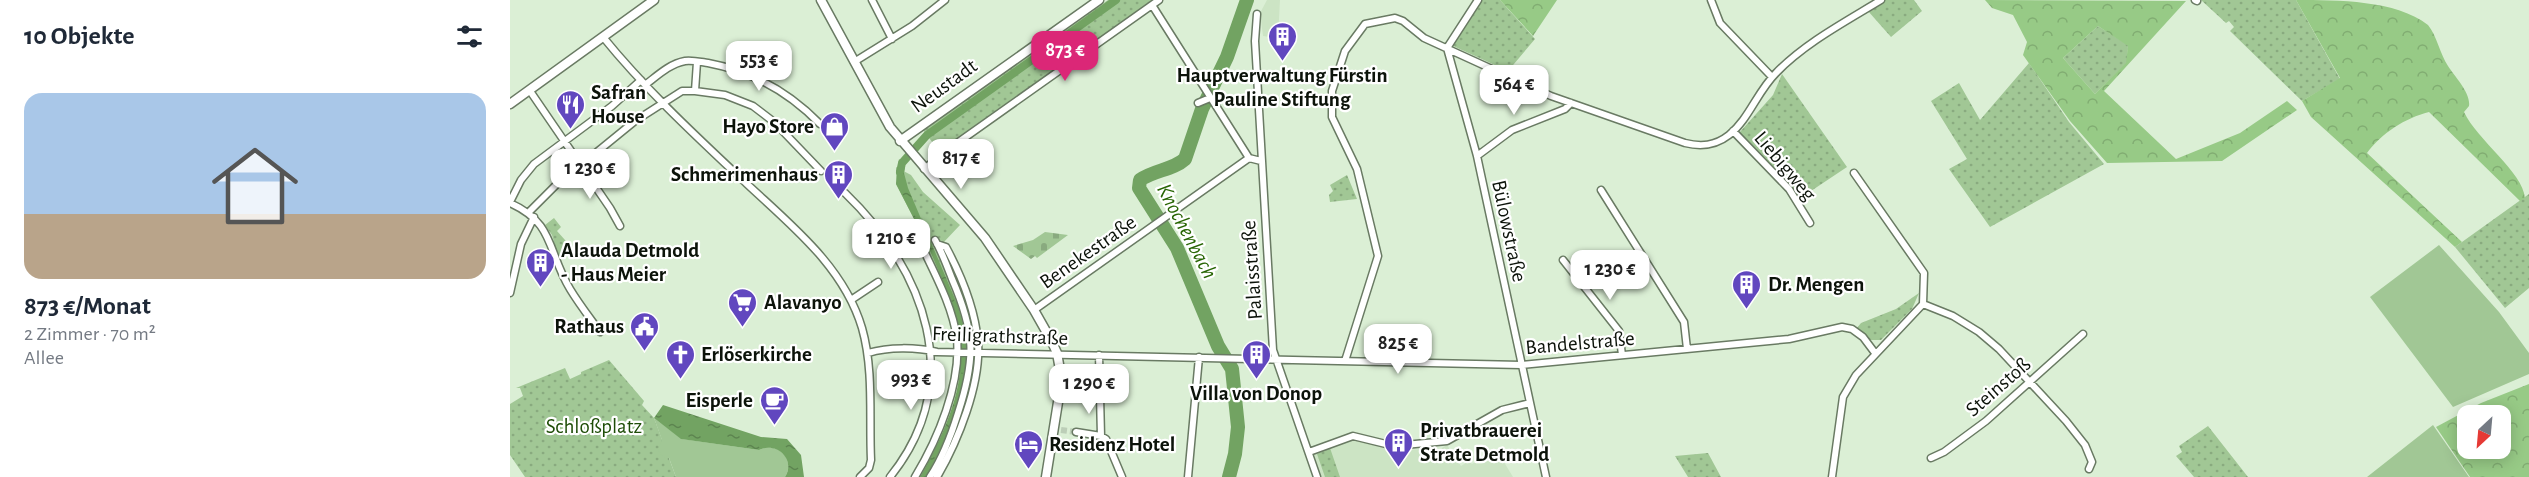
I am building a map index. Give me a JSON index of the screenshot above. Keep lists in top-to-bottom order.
{
  "streets": {
    "main road": ["Neustadt"],
    "street": [
      "Liebigweg",
      "Bülowstraße",
      "Benekestraße",
      "Palaisstraße",
      "Freiligrathstraße",
      "Bandelstraße",
      "Steinstoß"
    ]
  },
  "crossings": [
    ["Bülowstraße", "Bandelstraße"],
    ["Palaisstraße", "Freiligrathstraße"],
    ["Palaisstraße", "Bandelstraße"],
    ["Freiligrathstraße", "Bandelstraße"]
  ],
  "water": ["Knochenbach"],
  "parks": ["Schloßplatz"],
  "places": {
    "building": [
      "Hauptverwaltung Fürstin Pauline Stiftung",
      "Schmerimenhaus",
      "Alauda Detmold - Haus Meier",
      "Dr. Mengen",
      "Villa von Donop",
      "Privatbrauerei Strate Detmold"
    ],
    "restaurant": ["Safran House"],
    "shop": ["Hayo Store"],
    "supermarket": ["Alavanyo"],
    "public building": ["Rathaus"],
    "church": ["Erlöserkirche"],
    "cafe": ["Eisperle"],
    "hotel": ["Residenz Hotel"]
  },
  "north": "bottom left",
  "page": {
    "heading": "10 Objekte",
    "price": [
      "873 €",
      "553 €",
      "564 €",
      "817 €",
      "1 230 €",
      "1 210 €",
      "1 230 €",
      "825 €",
      "993 €",
      "1 290 €"
    ],
    "list": [
      {
        "name": "873 €/Monat",
        "note": "2 Zimmer · 70 m² · Allee"
      }
    ]
  }
}
